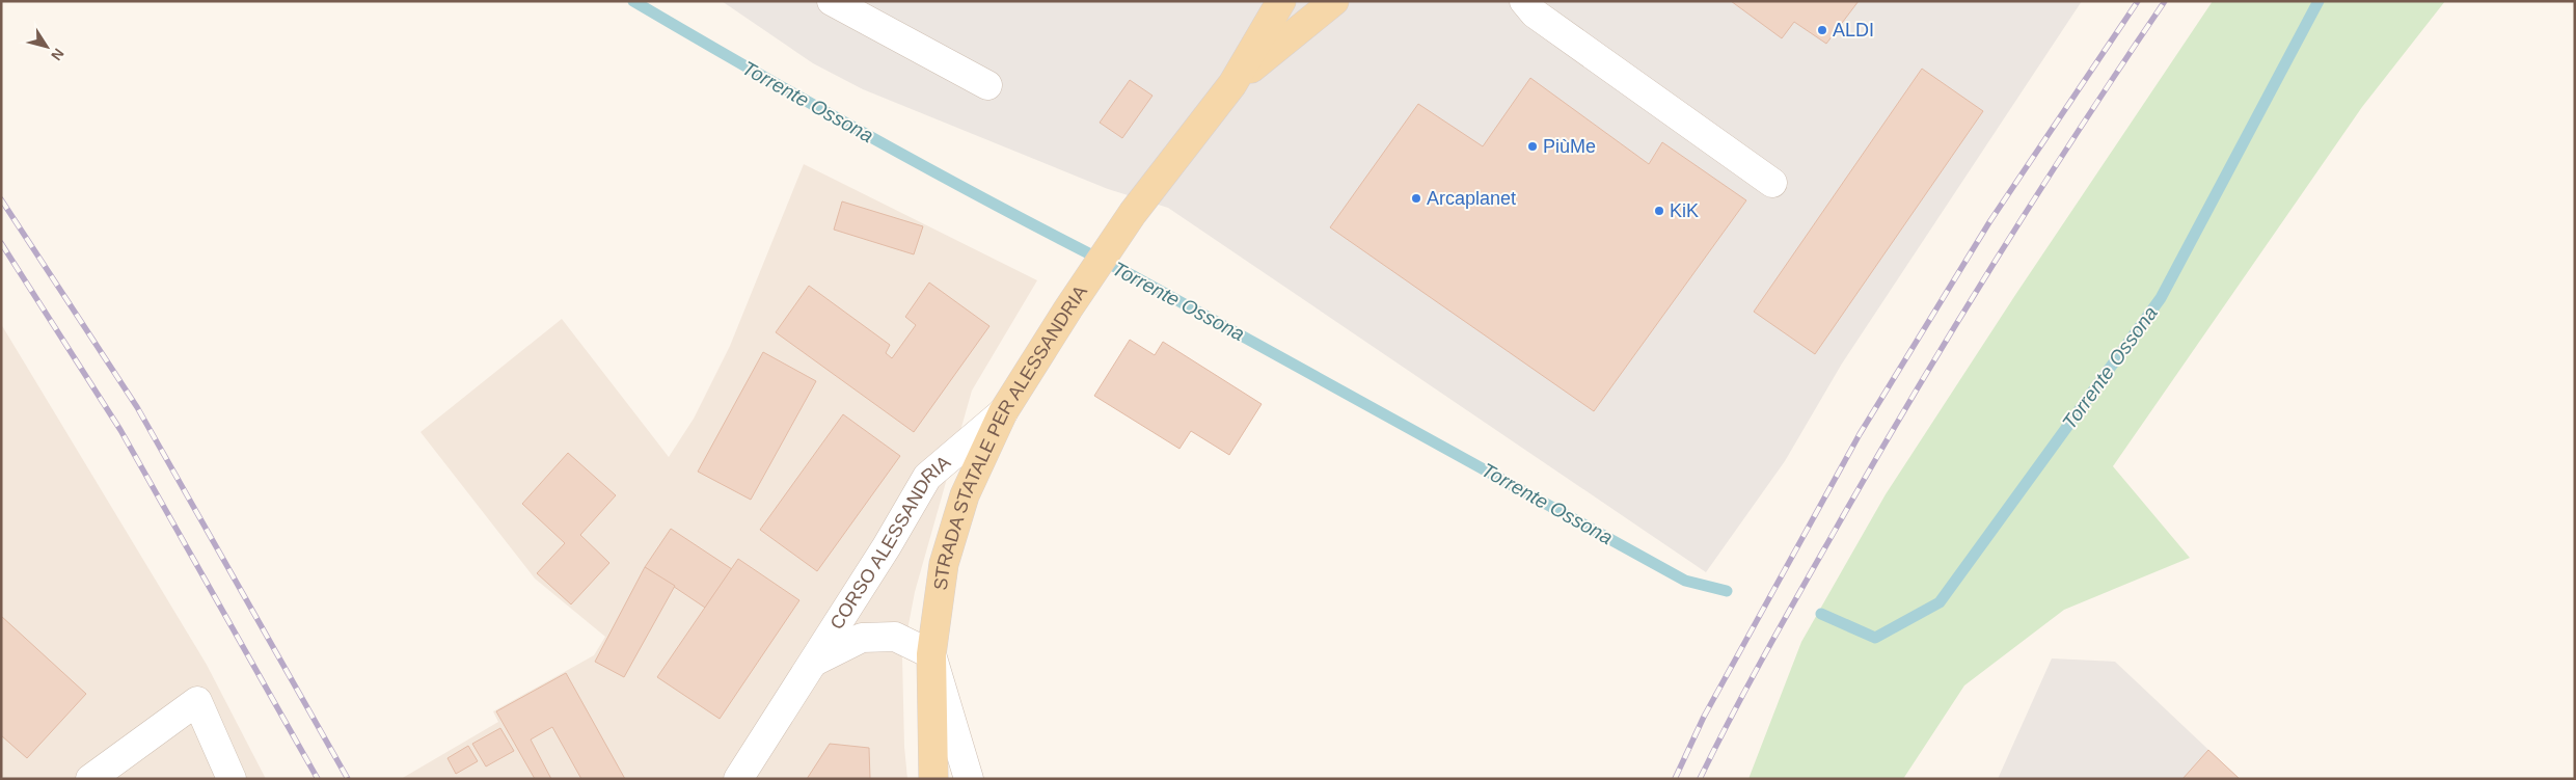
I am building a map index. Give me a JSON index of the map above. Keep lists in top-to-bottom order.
{
  "streets": {
    "main road": ["STRADA STATALE PER ALESSANDRIA"],
    "street": ["CORSO ALESSANDRIA"]
  },
  "crossings": [
    ["STRADA STATALE PER ALESSANDRIA", "CORSO ALESSANDRIA"]
  ],
  "water": ["Torrente Ossona"],
  "places": [
    "ALDI",
    "PiùMe",
    "Arcaplanet",
    "KiK"
  ],
  "north": "bottom right"
}
